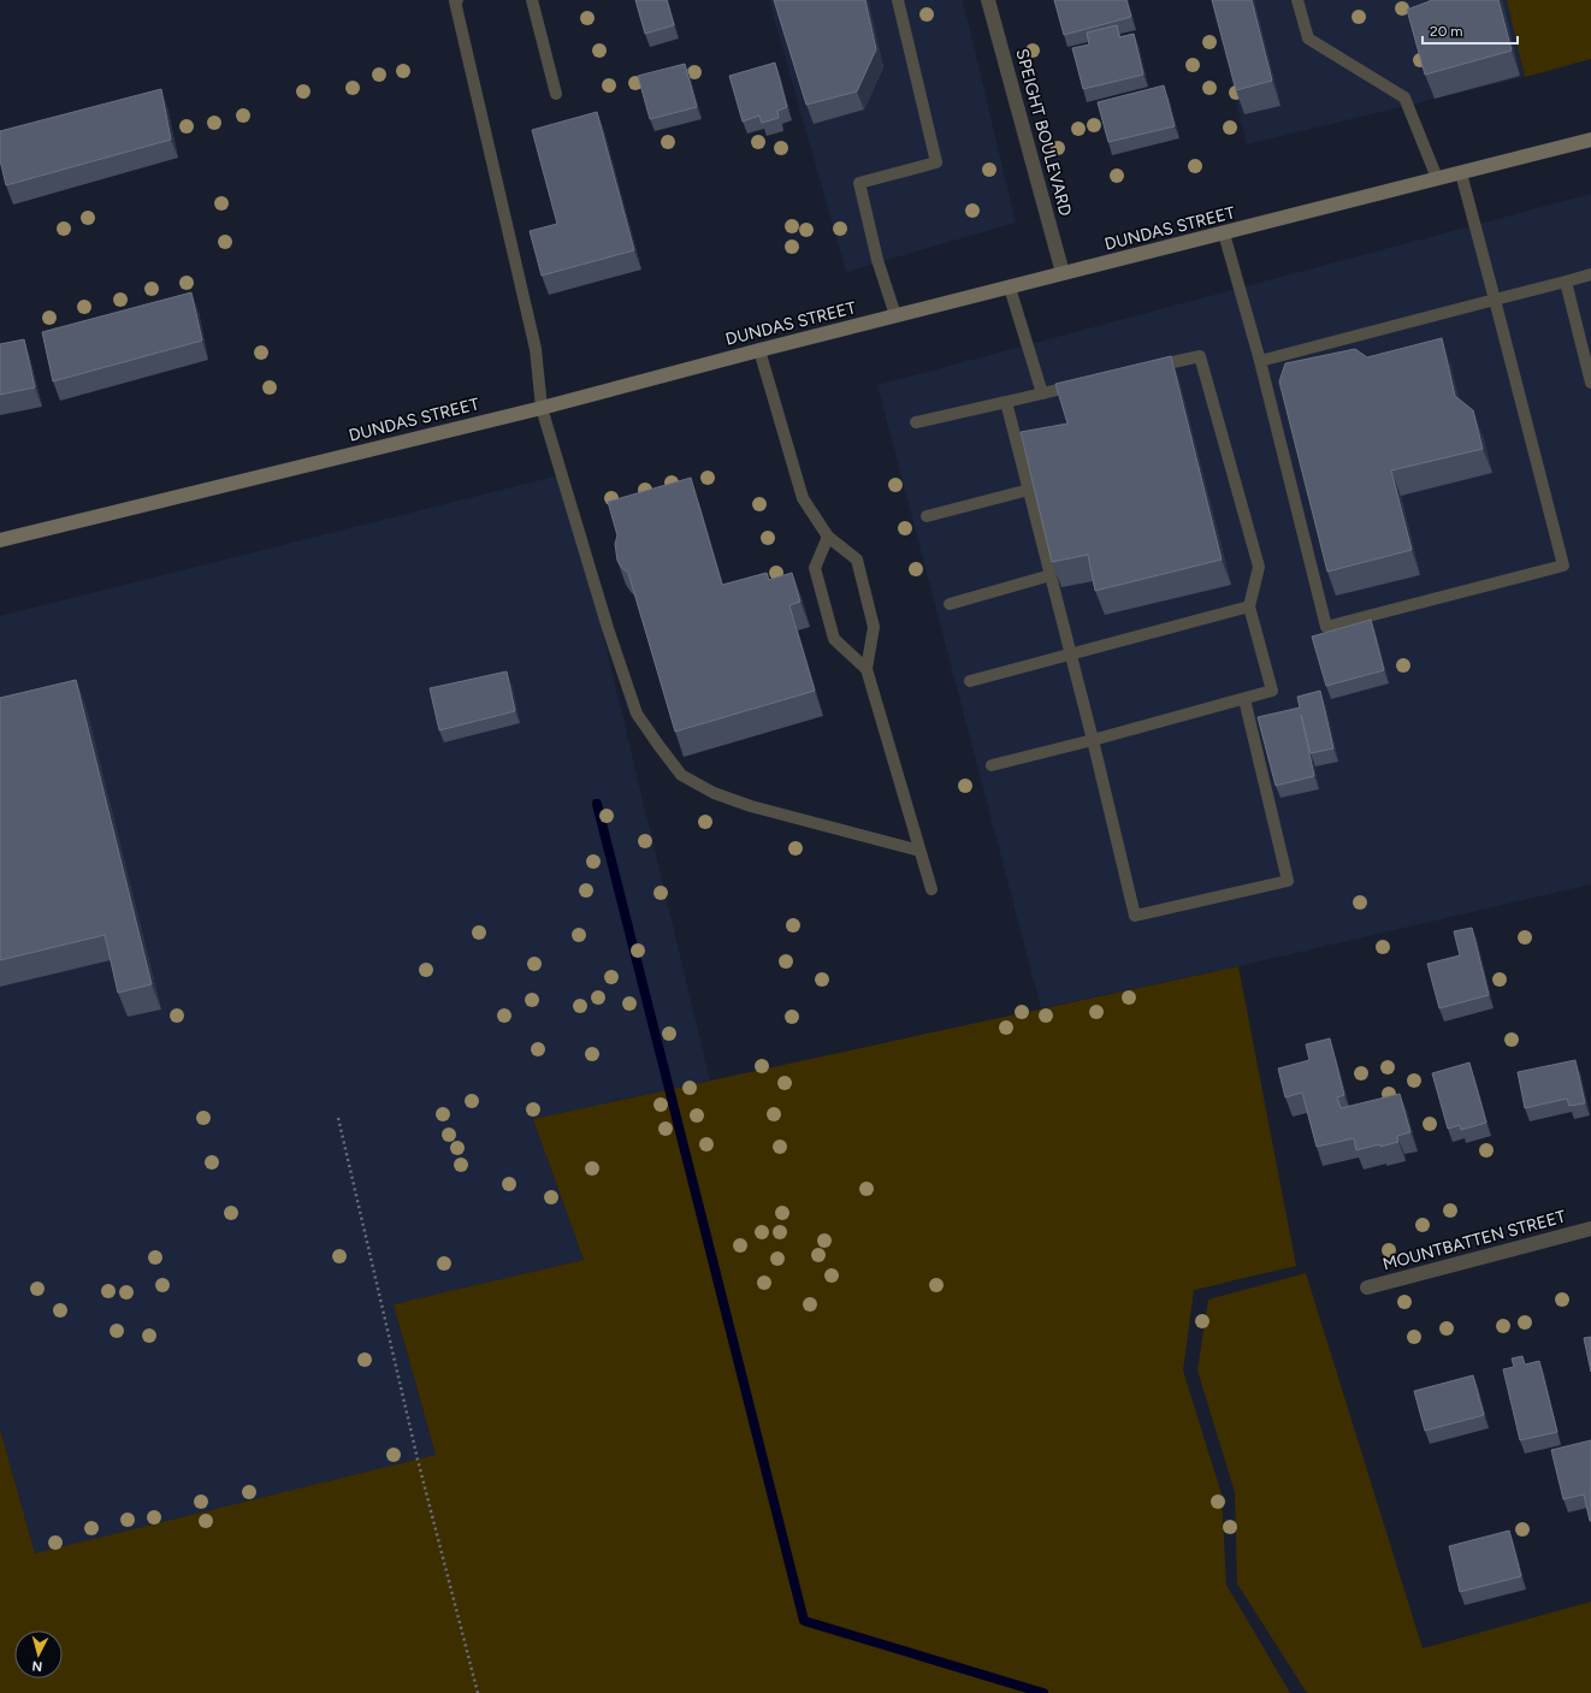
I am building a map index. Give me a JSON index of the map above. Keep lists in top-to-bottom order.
{
  "streets": {
    "main road": ["DUNDAS STREET"],
    "street": ["SPEIGHT BOULEVARD", "MOUNTBATTEN STREET"]
  },
  "crossings": [
    ["SPEIGHT BOULEVARD", "DUNDAS STREET"]
  ],
  "scale_bar": "20 m",
  "north": "bottom"
}
